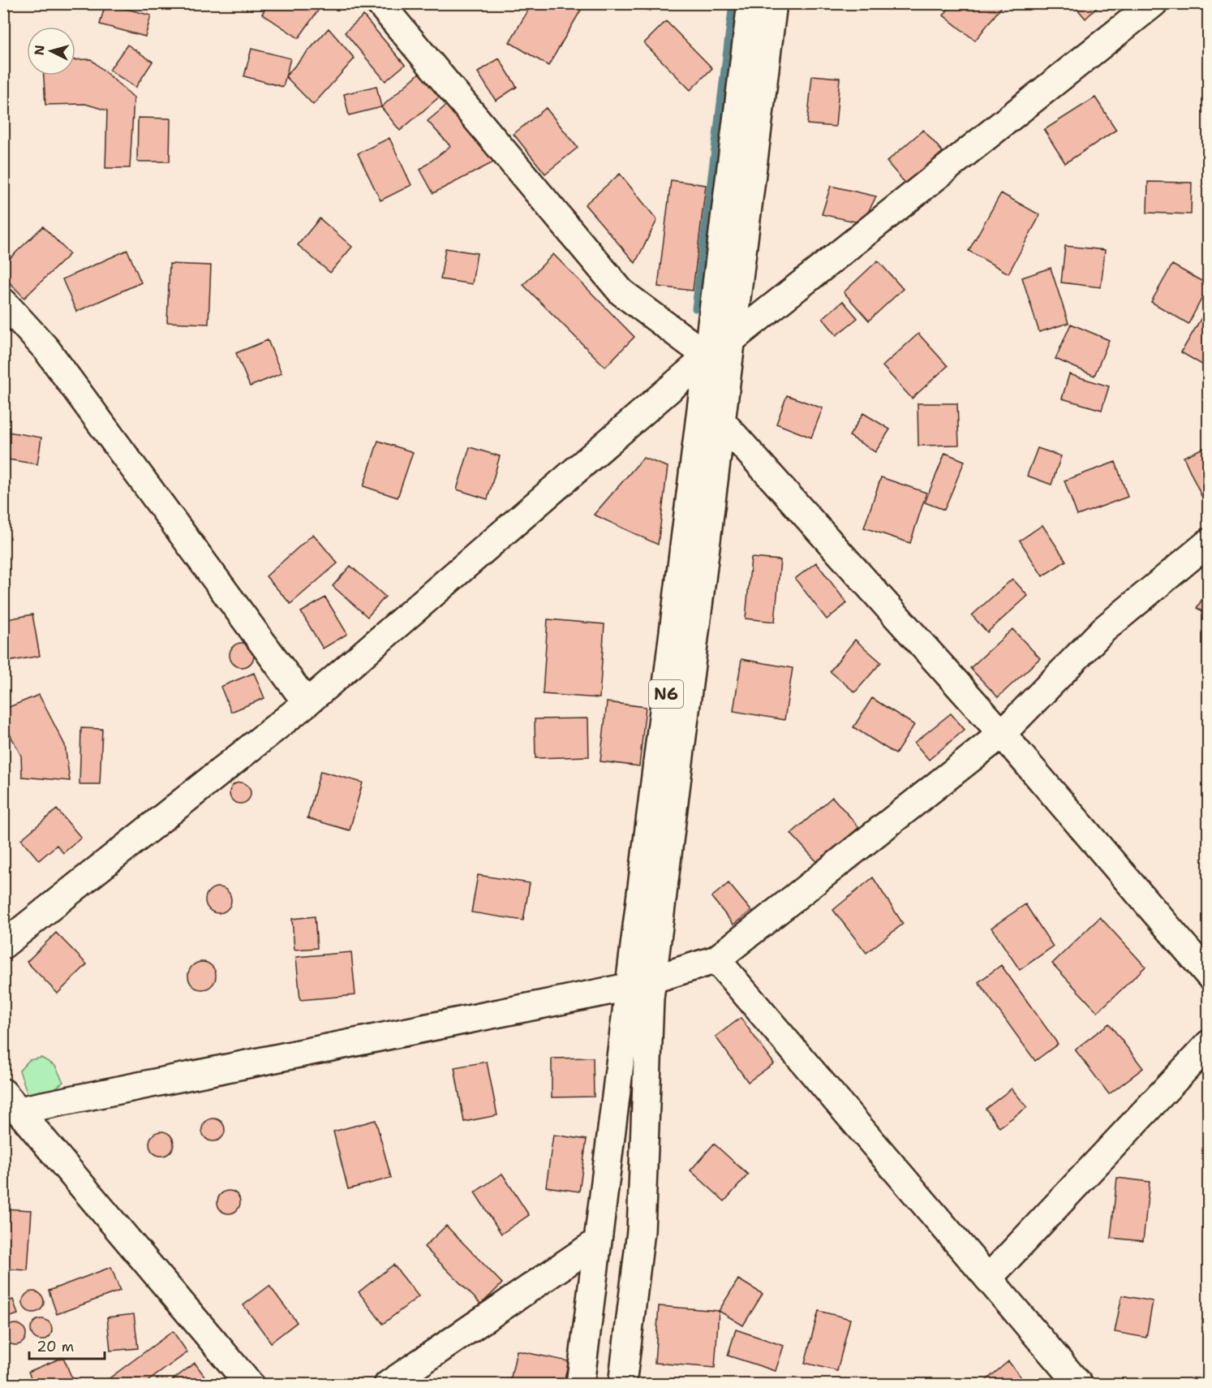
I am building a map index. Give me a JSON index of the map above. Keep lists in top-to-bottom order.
{
  "streets": {
    "main road": ["N6"]
  },
  "scale_bar": "20 m",
  "north": "left"
}
